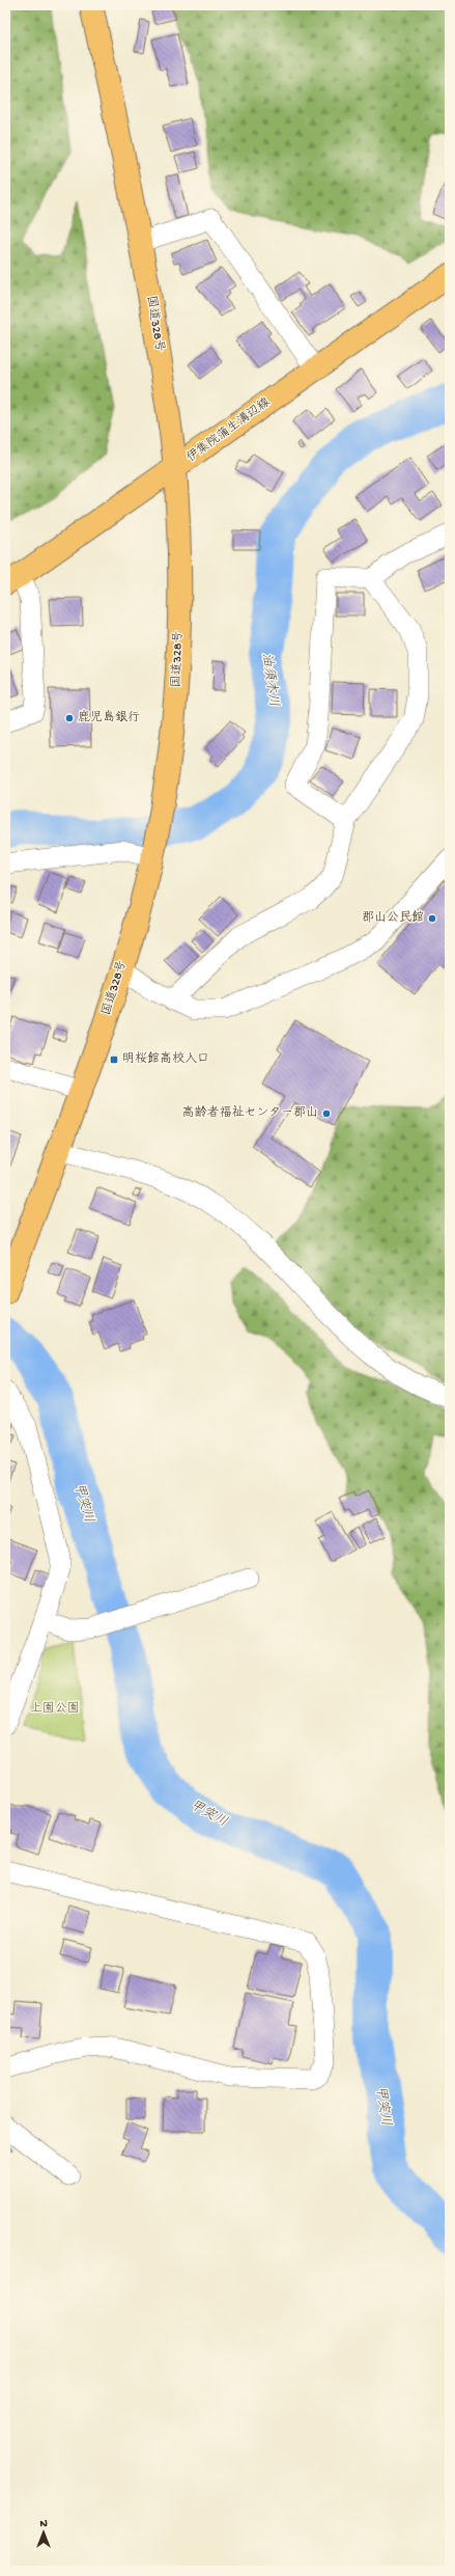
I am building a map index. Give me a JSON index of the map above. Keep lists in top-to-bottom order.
{
  "streets": {
    "main road": ["国道328号", "伊集院蒲生溝辺線"]
  },
  "crossings": [
    ["国道328号", "伊集院蒲生溝辺線"]
  ],
  "water": ["油須木川", "甲突川"],
  "parks": ["上園公園"],
  "places": {
    "other": ["鹿児島銀行", "郡山公民館", "高齢者福祉センター郡山"],
    "transit": ["明桜館高校入口"]
  },
  "north": "top"
}
